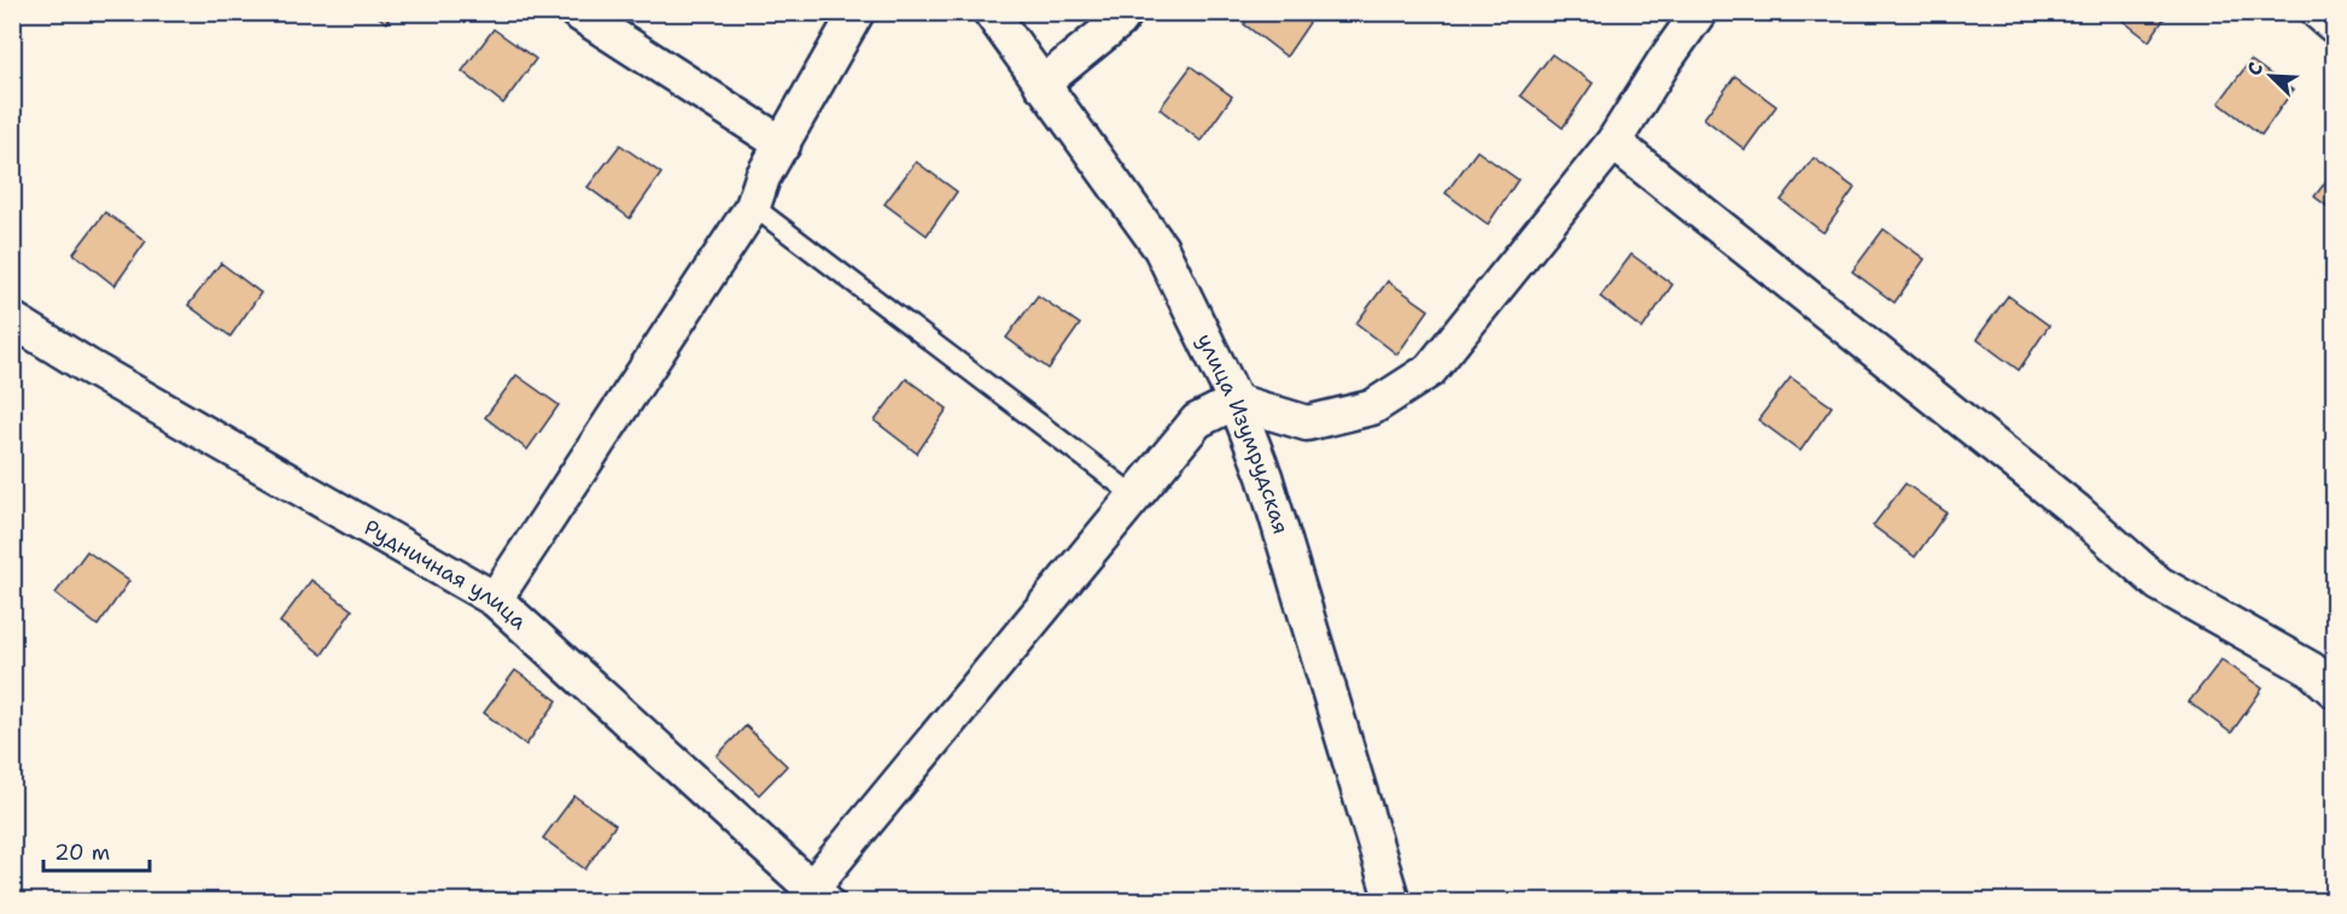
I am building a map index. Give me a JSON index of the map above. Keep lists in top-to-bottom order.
{
  "streets": {
    "street": ["улица Изумрудская", "Рудничная улица"]
  },
  "scale_bar": "20 m",
  "north": "top left"
}
